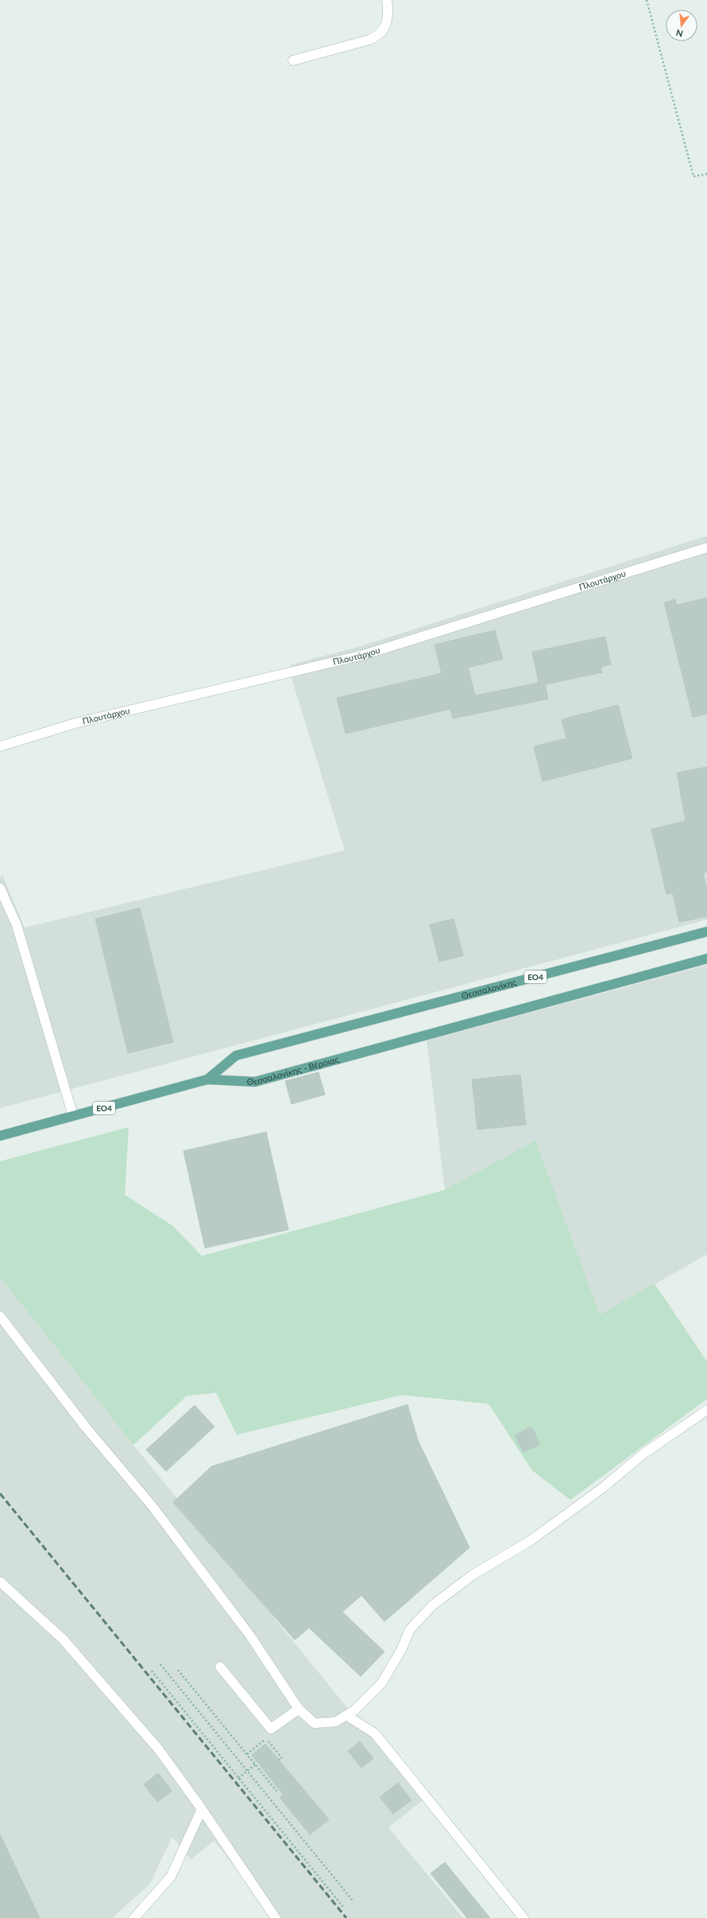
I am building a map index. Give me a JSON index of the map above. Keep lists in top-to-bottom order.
{
  "streets": {
    "main road": ["ΕΟ4", "Θεσσαλονίκης", "Θεσσαλονίκης - Βέροιας"],
    "street": ["Πλουτάρχου"]
  },
  "crossings": [
    ["Θεσσαλονίκης", "Θεσσαλονίκης - Βέροιας"]
  ],
  "north": "bottom"
}
